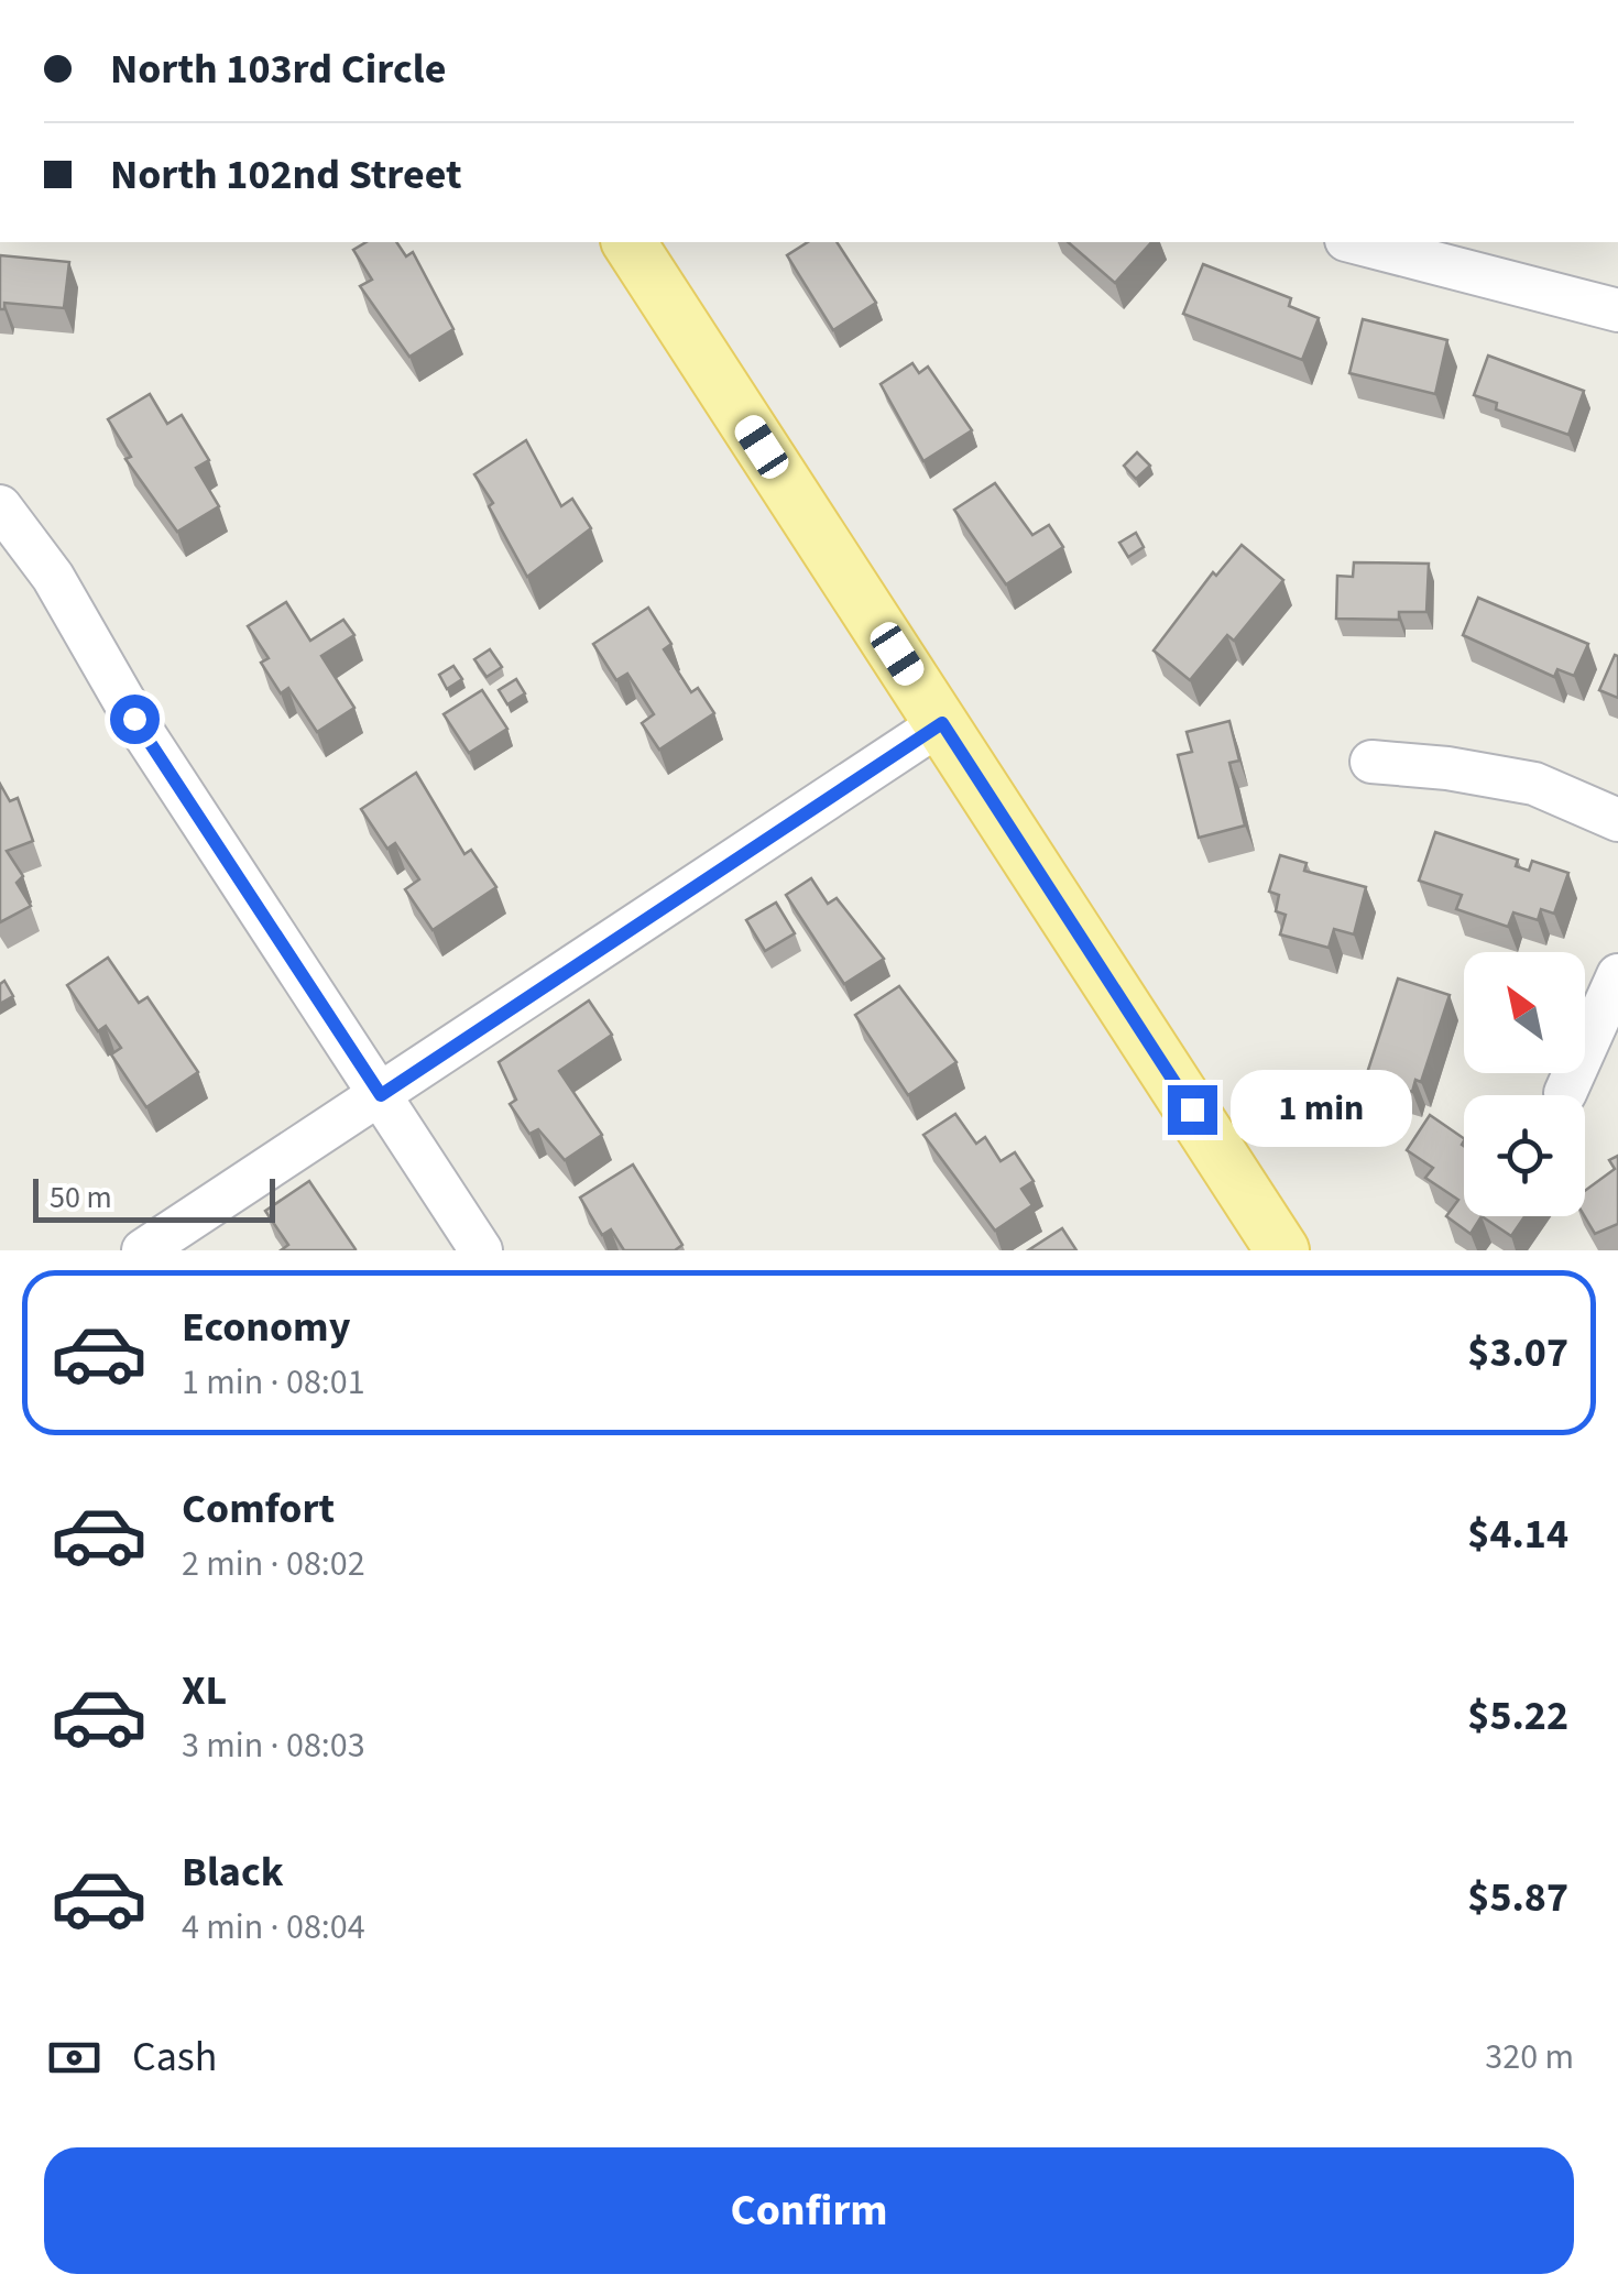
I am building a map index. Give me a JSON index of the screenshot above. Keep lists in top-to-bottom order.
{
  "scale_bar": "50 m",
  "north": "top left",
  "page": {
    "banner": ["North 103rd Circle", "North 102nd Street"],
    "bubble": "1 min",
    "scale": "50 m",
    "list": [
      {
        "name": "Economy",
        "note": "1 min · 08:01",
        "value": "$3.07"
      },
      {
        "name": "Comfort",
        "note": "2 min · 08:02",
        "value": "$4.14"
      },
      {
        "name": "XL",
        "note": "3 min · 08:03",
        "value": "$5.22"
      },
      {
        "name": "Black",
        "note": "4 min · 08:04",
        "value": "$5.87"
      }
    ],
    "pay": ["Cash", "320 m"],
    "buttons": "Confirm"
  }
}
